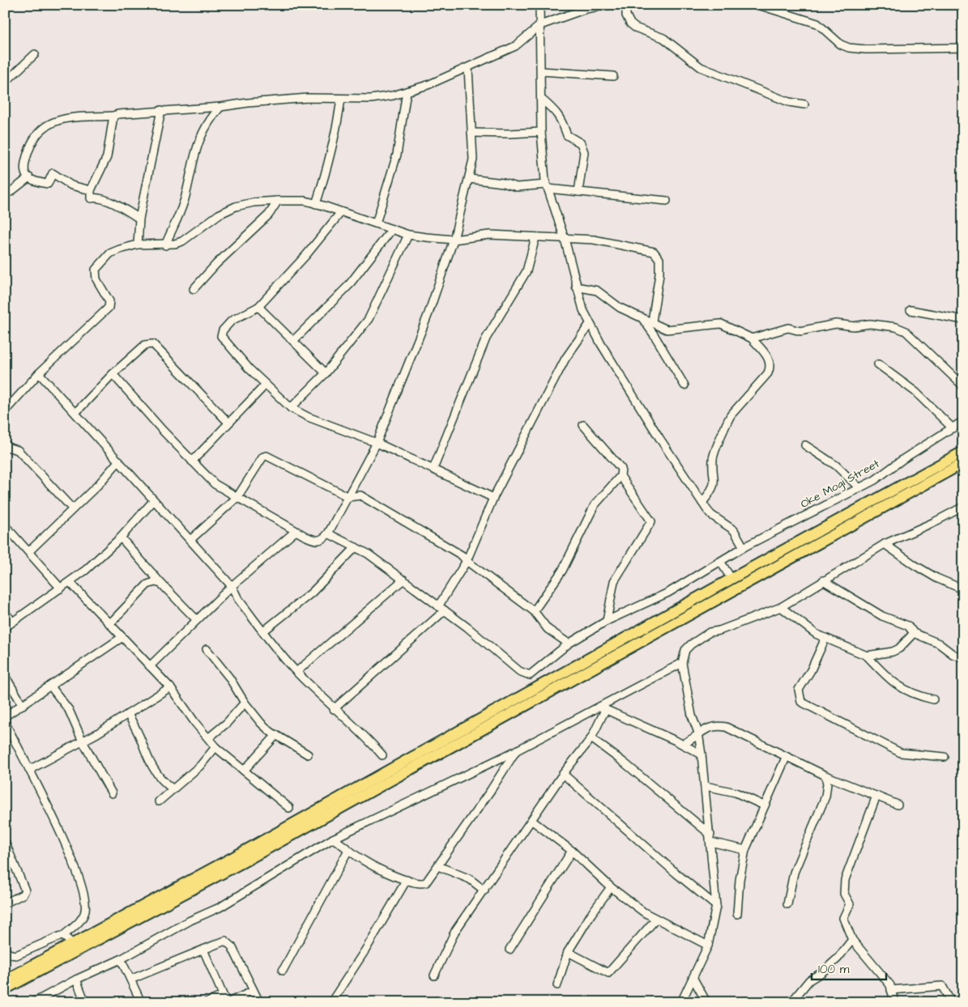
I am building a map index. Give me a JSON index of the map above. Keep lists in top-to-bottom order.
{
  "streets": {
    "street": ["Oke Mogi Street"]
  },
  "scale_bar": "100 m"
}
